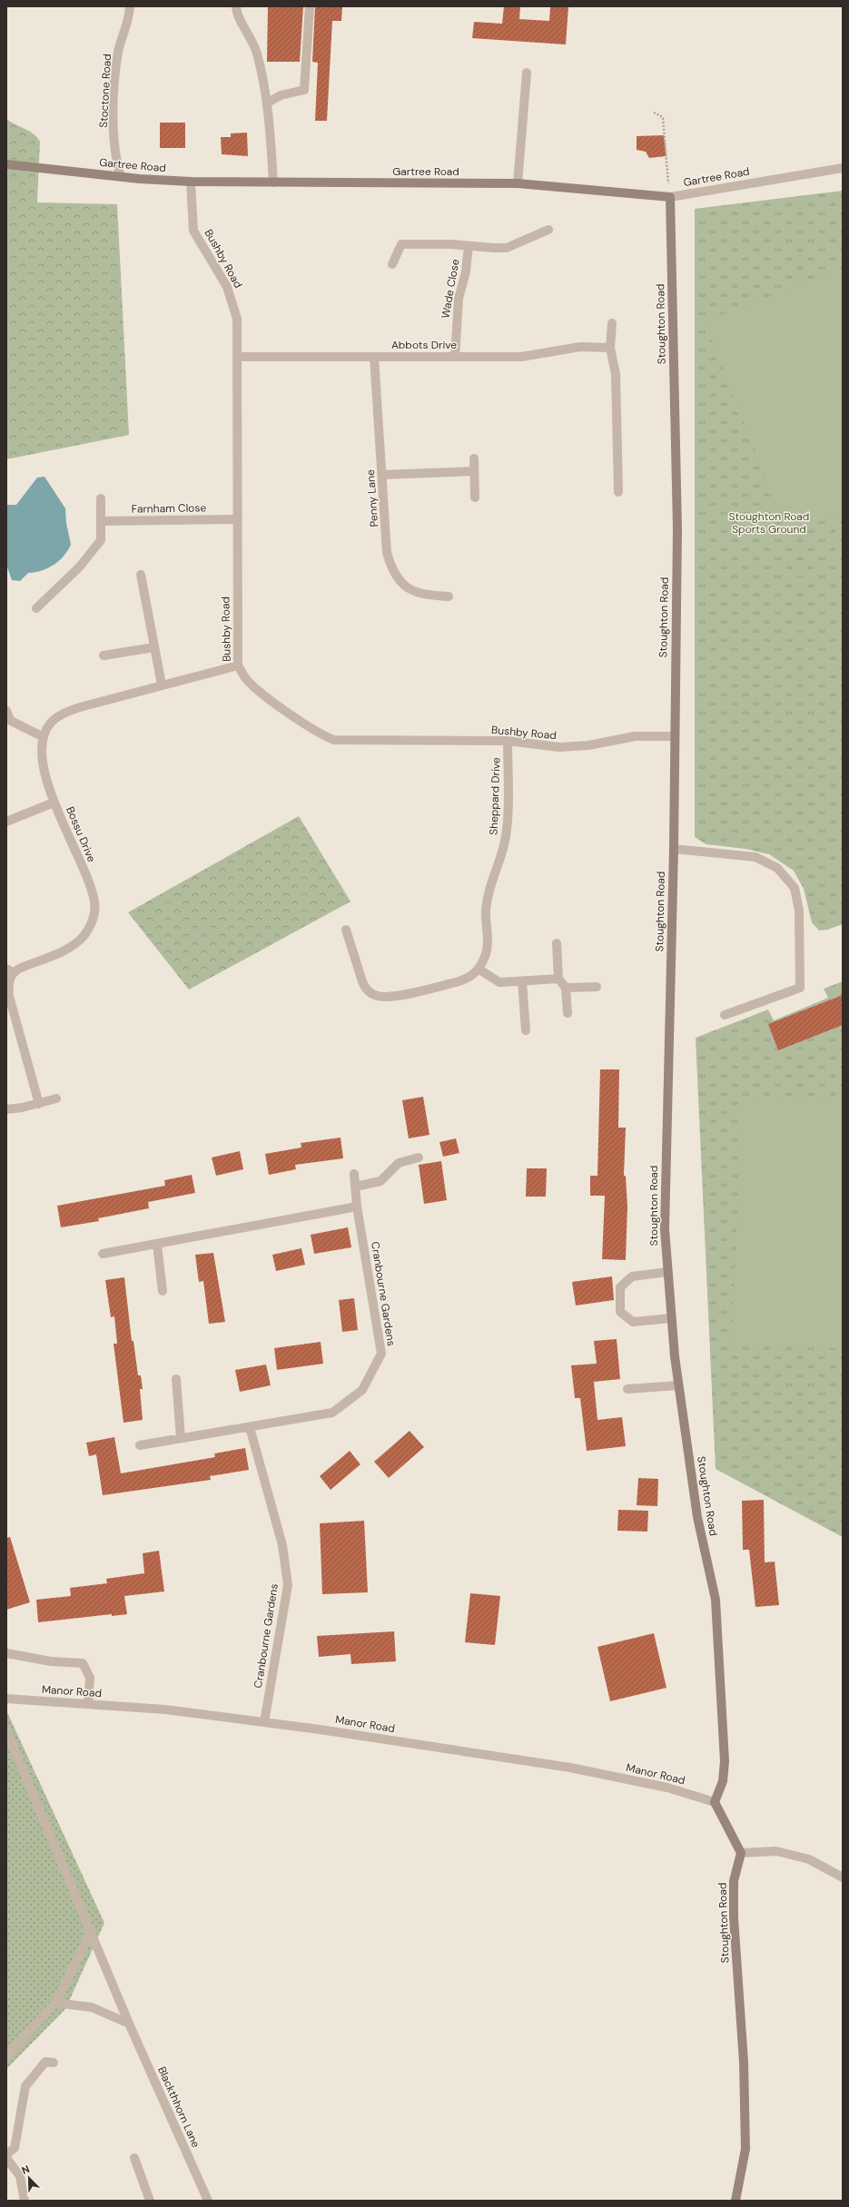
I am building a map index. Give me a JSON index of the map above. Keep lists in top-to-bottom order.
{
  "streets": {
    "main road": ["Gartree Road", "Stoughton Road"],
    "street": [
      "Stoctone Road",
      "Bushby Road",
      "Wade Close",
      "Abbots Drive",
      "Penny Lane",
      "Farnham Close",
      "Sheppard Drive",
      "Bossu Drive",
      "Cranbourne Gardens",
      "Manor Road",
      "Blackthhorn Lane"
    ]
  },
  "crossings": [
    ["Stoctone Road", "Gartree Road"],
    ["Gartree Road", "Bushby Road"],
    ["Gartree Road", "Stoughton Road"],
    ["Bushby Road", "Stoughton Road"],
    ["Bushby Road", "Abbots Drive"],
    ["Bushby Road", "Farnham Close"],
    ["Bushby Road", "Sheppard Drive"],
    ["Bushby Road", "Bossu Drive"],
    ["Wade Close", "Abbots Drive"],
    ["Stoughton Road", "Manor Road"],
    ["Abbots Drive", "Penny Lane"],
    ["Cranbourne Gardens", "Manor Road"]
  ],
  "parks": ["Stoughton Road Sports Ground"],
  "north": "top left"
}
